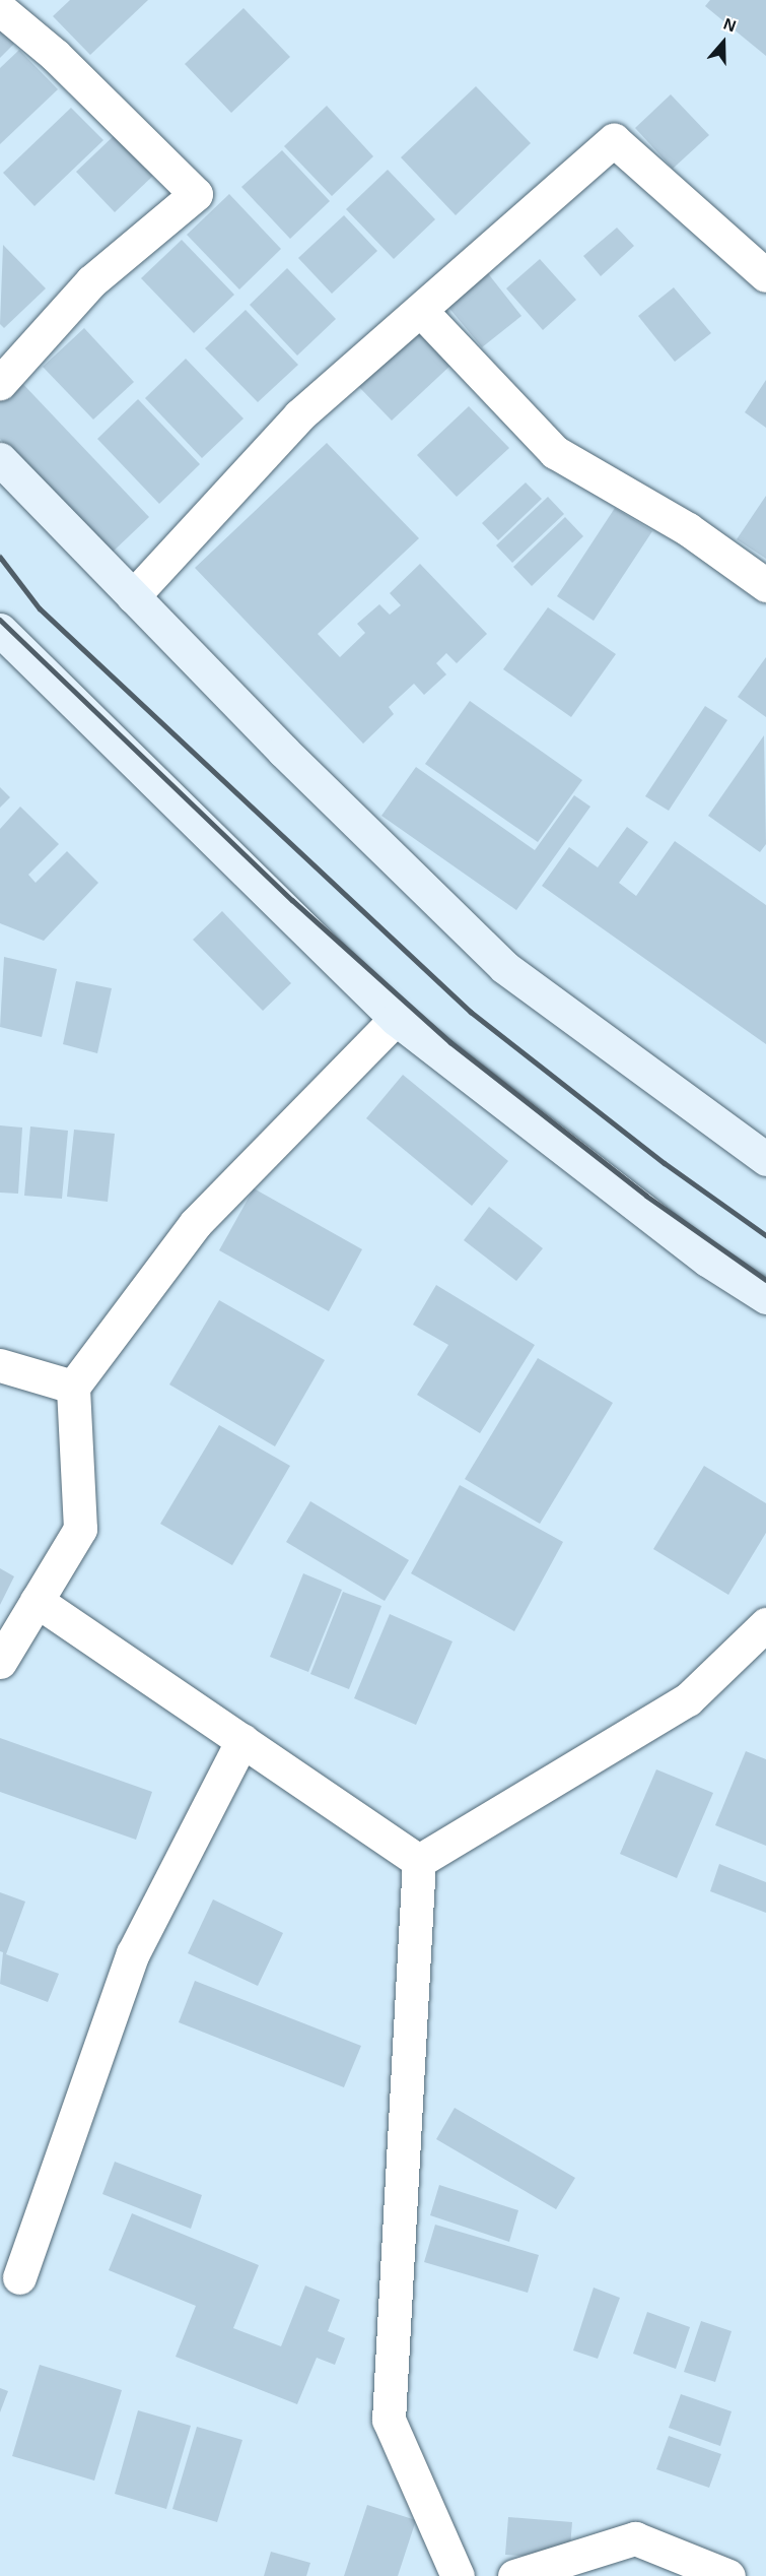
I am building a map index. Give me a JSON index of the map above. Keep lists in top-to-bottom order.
{
  "north": "top"
}
